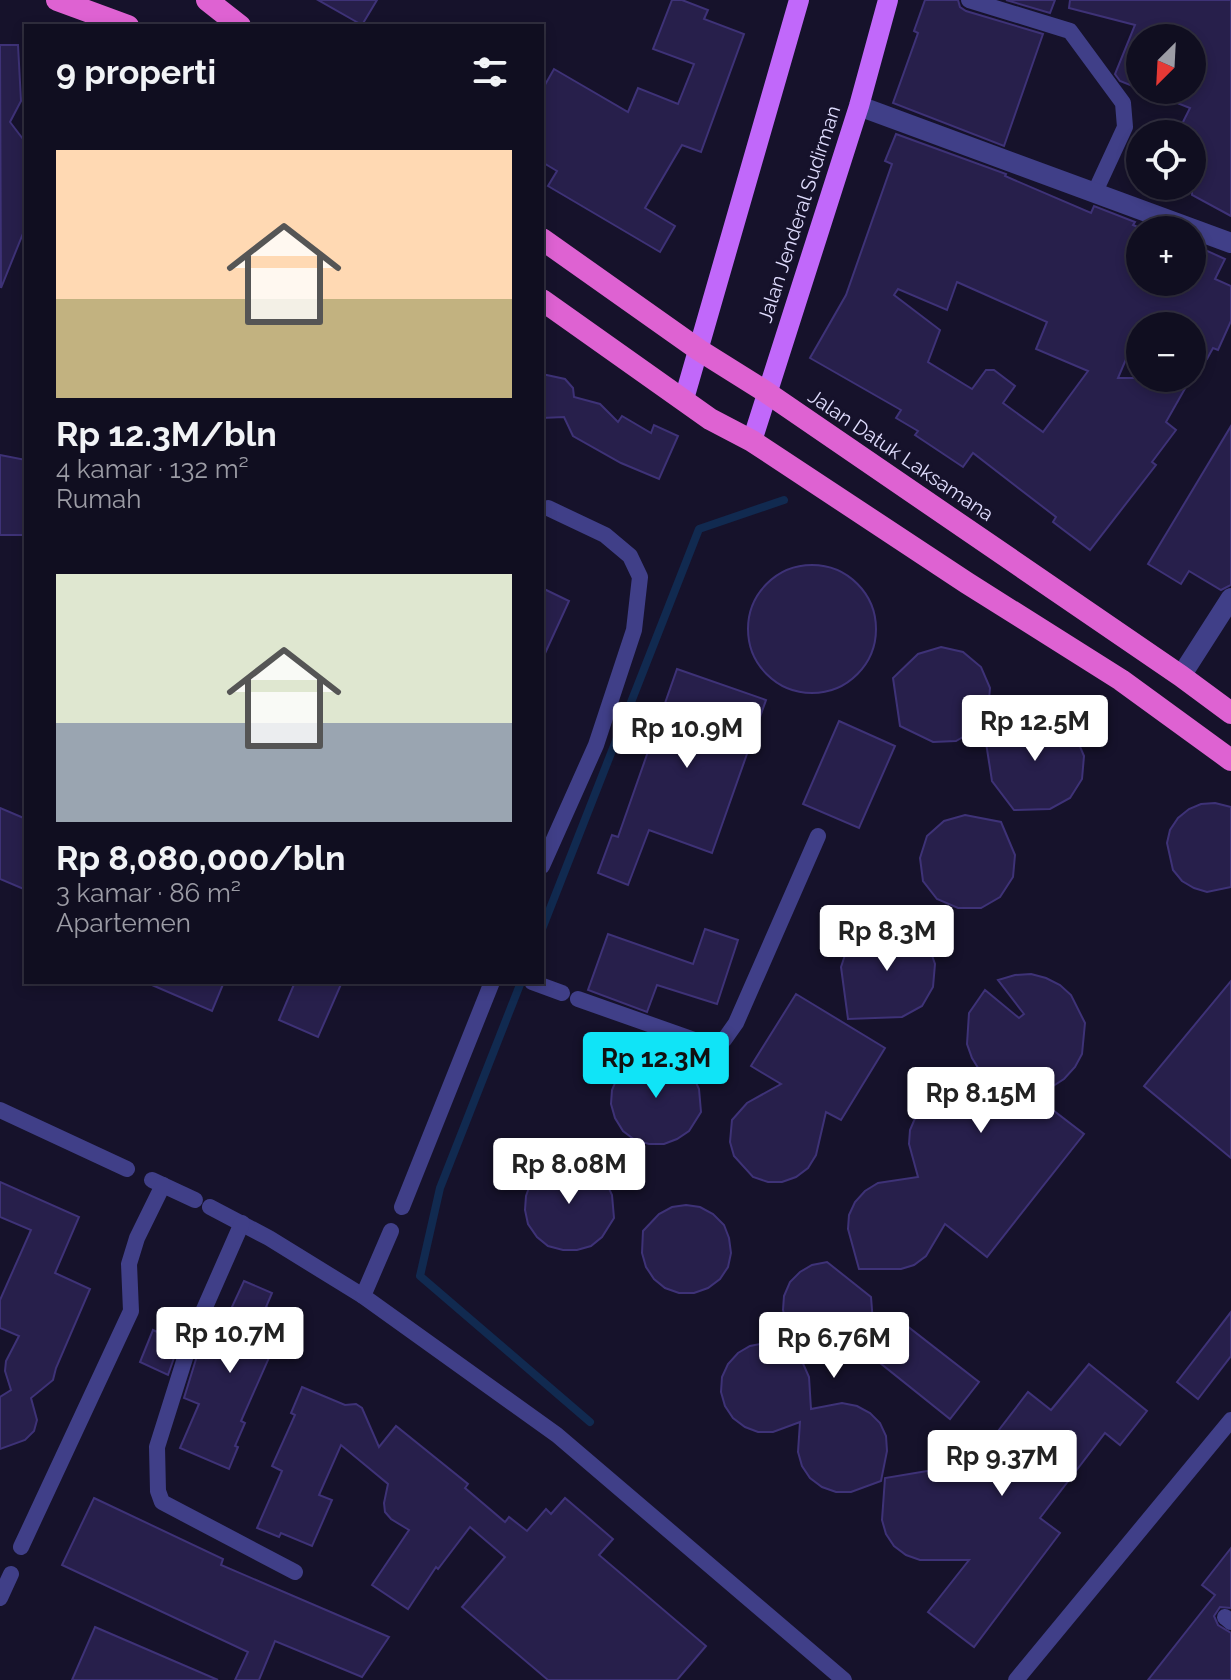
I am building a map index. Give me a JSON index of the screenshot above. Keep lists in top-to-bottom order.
{
  "streets": {
    "highway": ["Jalan Datuk Laksamana"],
    "main road": ["Jalan Jenderal Sudirman"]
  },
  "crossings": [
    ["Jalan Jenderal Sudirman", "Jalan Datuk Laksamana"]
  ],
  "north": "bottom left",
  "page": {
    "map_buttons": ["+", "−"],
    "heading": "9 properti",
    "list": [
      {
        "name": "Rp 12.3M/bln",
        "note": "4 kamar · 132 m² · Rumah"
      },
      {
        "name": "Rp 8,080,000/bln",
        "note": "3 kamar · 86 m² · Apartemen"
      }
    ],
    "price": [
      "Rp 12.5M",
      "Rp 10.9M",
      "Rp 8.3M",
      "Rp 12.3M",
      "Rp 8.15M",
      "Rp 8.08M",
      "Rp 10.7M",
      "Rp 6.76M",
      "Rp 9.37M"
    ]
  }
}
